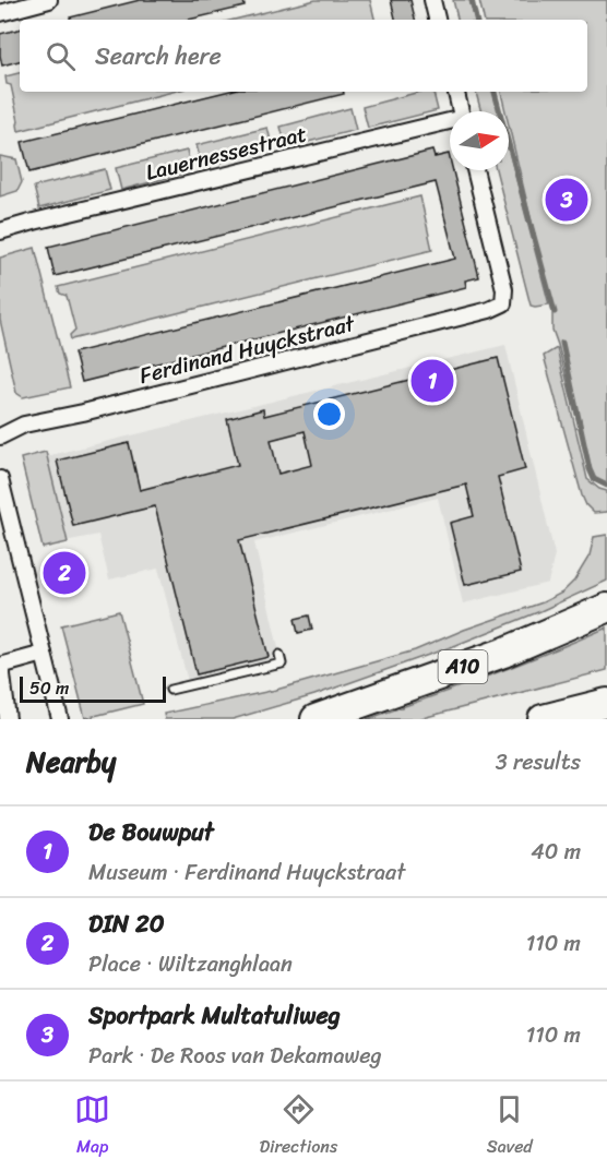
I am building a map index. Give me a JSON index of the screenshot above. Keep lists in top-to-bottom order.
{
  "streets": {
    "highway": ["A10"],
    "street": ["Lauernessestraat", "Ferdinand Huyckstraat"]
  },
  "scale_bar": "50 m",
  "north": "right",
  "page": {
    "search": "Search here",
    "pins": ["3", "1", "2"],
    "scale": "50 m",
    "heading": ["Nearby", "3 results"],
    "list": [
      {
        "mark": "1",
        "name": "De Bouwput",
        "note": "Museum · Ferdinand Huyckstraat",
        "value": "40 m"
      },
      {
        "mark": "2",
        "name": "DIN 20",
        "note": "Place · Wiltzanghlaan",
        "value": "110 m"
      },
      {
        "mark": "3",
        "name": "Sportpark Multatuliweg",
        "note": "Park · De Roos van Dekamaweg",
        "value": "110 m"
      }
    ],
    "nav": ["Map", "Directions", "Saved"]
  }
}
